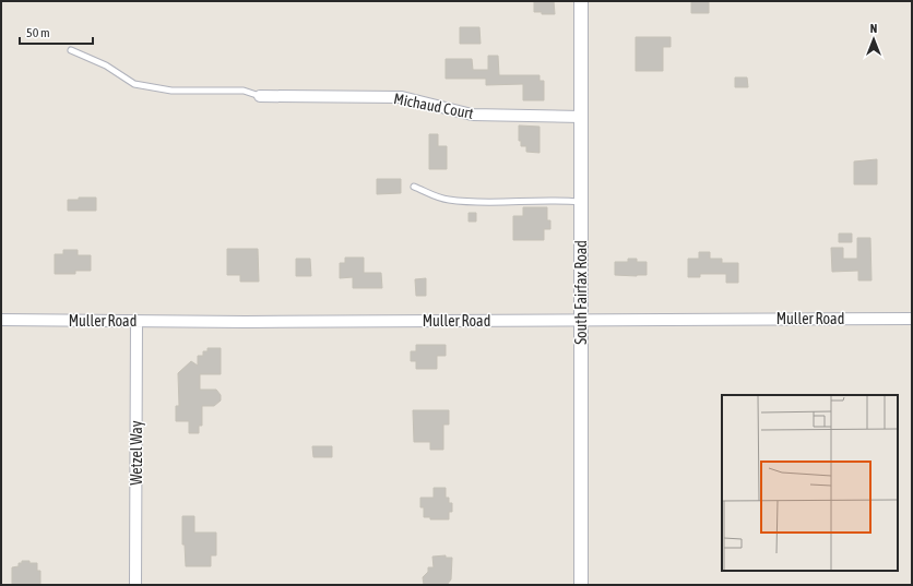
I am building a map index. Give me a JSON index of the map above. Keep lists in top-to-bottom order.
{
  "streets": {
    "street": [
      "Michaud Court",
      "South Fairfax Road",
      "Muller Road",
      "Wetzel Way"
    ]
  },
  "crossings": [
    ["Michaud Court", "South Fairfax Road"],
    ["South Fairfax Road", "Muller Road"],
    ["Muller Road", "Wetzel Way"]
  ],
  "scale_bar": "50 m",
  "north": "top"
}
